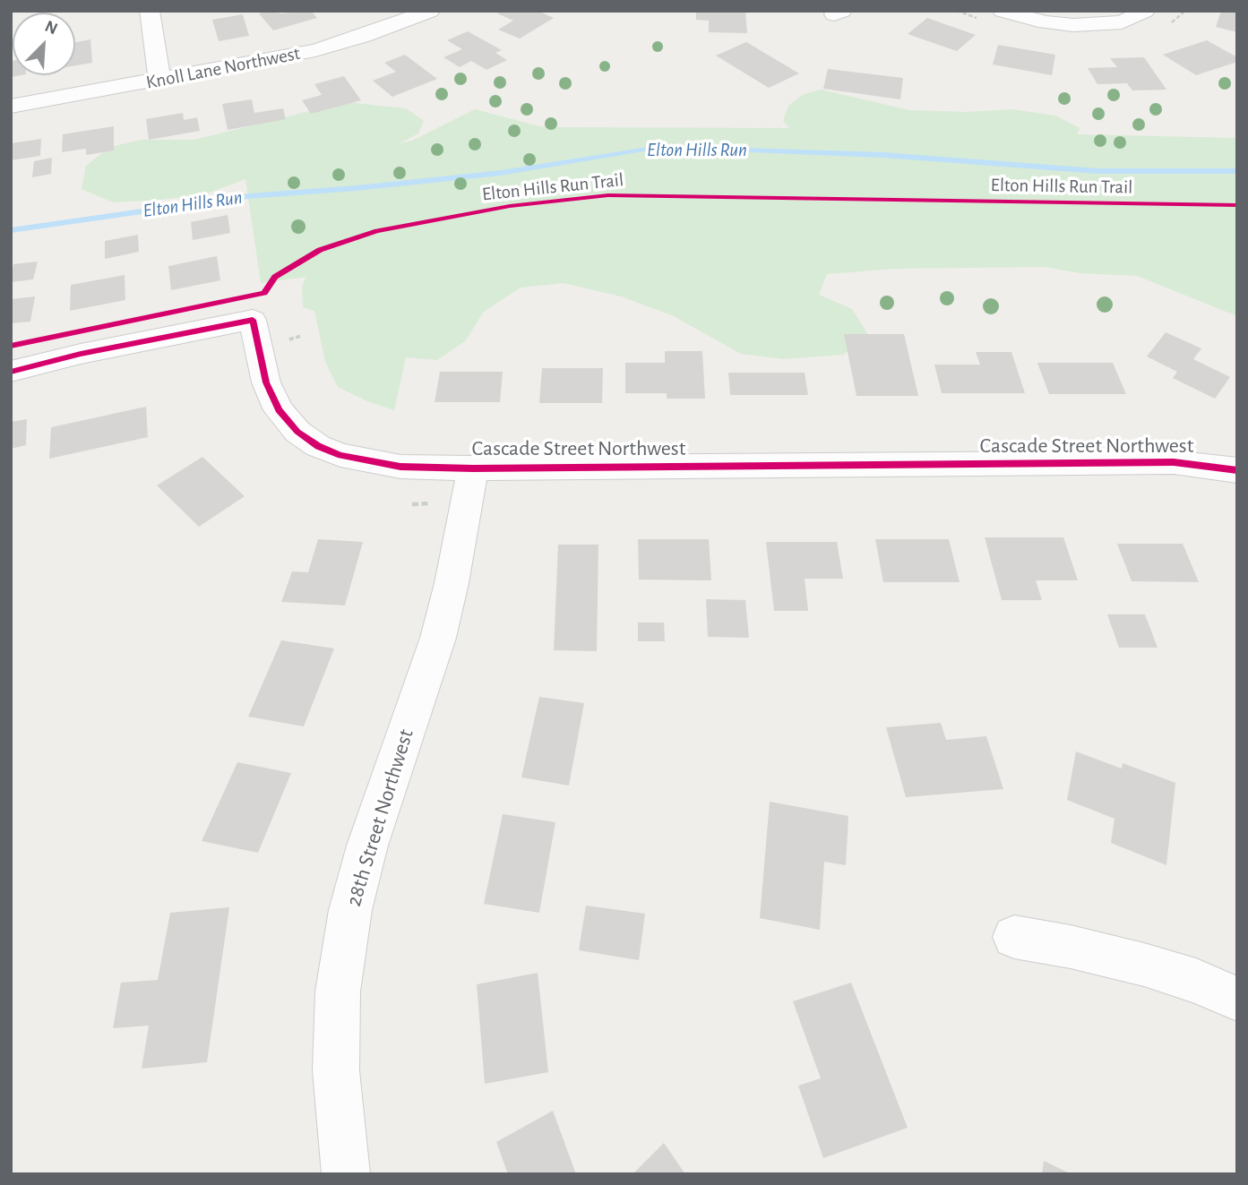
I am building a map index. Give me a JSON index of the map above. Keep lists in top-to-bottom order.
{
  "streets": {
    "street": ["Knoll Lane Northwest", "Cascade Street Northwest", "28th Street Northwest"],
    "cycle path": ["Elton Hills Run Trail"]
  },
  "crossings": [
    ["Cascade Street Northwest", "28th Street Northwest"]
  ],
  "water": ["Elton Hills Run"],
  "north": "top right"
}
